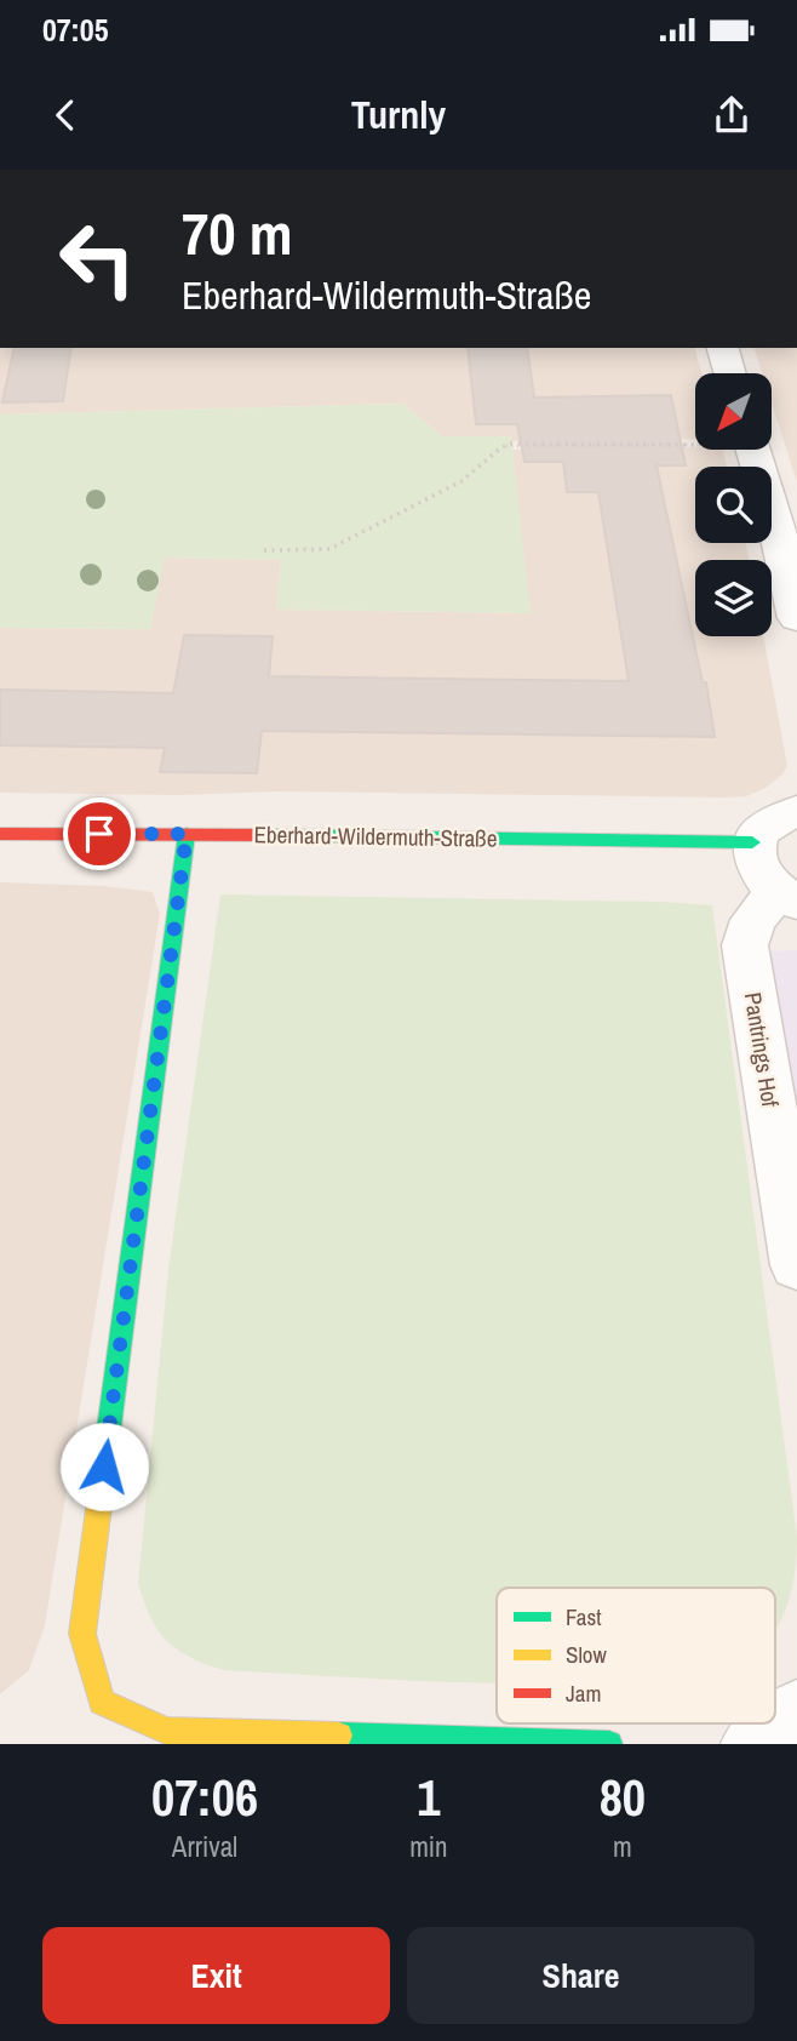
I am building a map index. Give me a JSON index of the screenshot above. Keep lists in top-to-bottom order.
{
  "streets": {
    "street": ["Eberhard-Wildermuth-Straße", "Pantrings Hof"]
  },
  "legend": ["Fast", "Slow", "Jam"],
  "north": "bottom left",
  "page": {
    "status": "07:05",
    "header": "Turnly",
    "turn": ["70 m", "Eberhard-Wildermuth-Straße"],
    "eta": [
      "07:06",
      "Arrival",
      "1",
      "min",
      "80",
      "m"
    ],
    "buttons": ["Exit", "Share"]
  }
}
